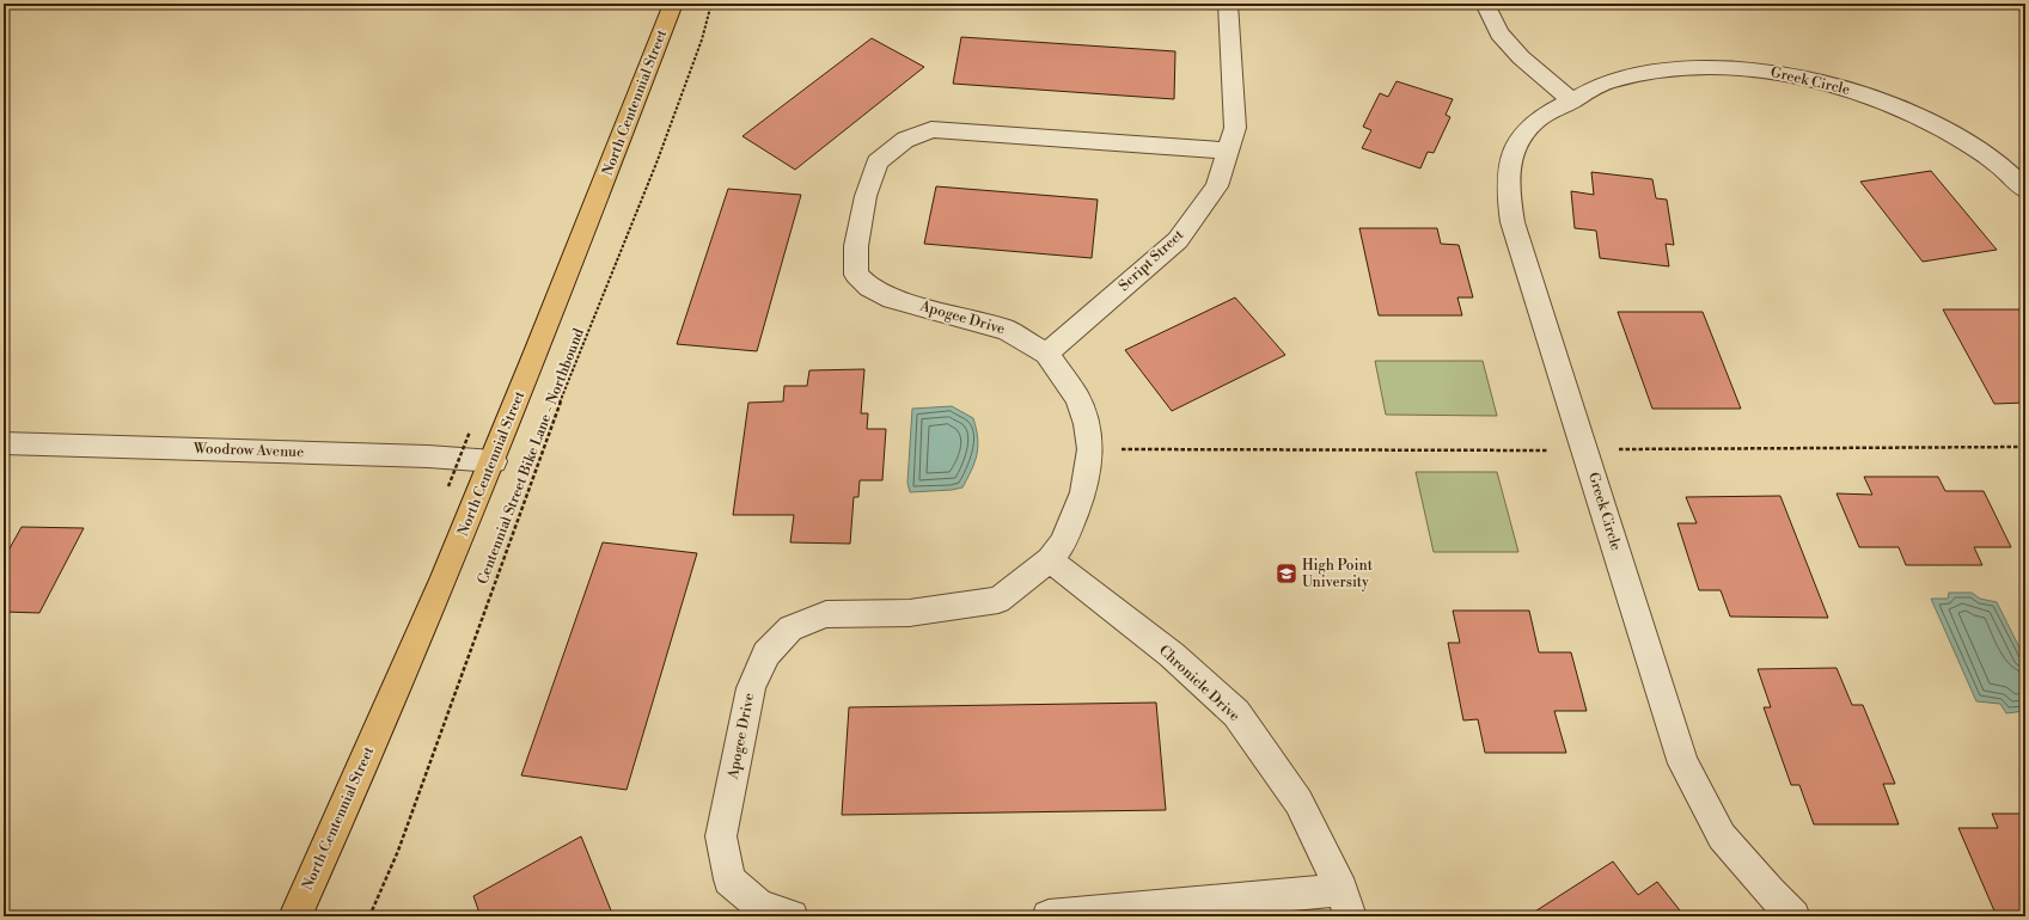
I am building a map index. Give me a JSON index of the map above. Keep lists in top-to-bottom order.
{
  "streets": {
    "main road": ["North Centennial Street"],
    "street": [
      "Greek Circle",
      "Script Street",
      "Apogee Drive",
      "Woodrow Avenue",
      "Chronicle Drive"
    ],
    "path": ["Centennial Street Bike Lane - Northbound"]
  },
  "crossings": [
    ["North Centennial Street", "Woodrow Avenue"],
    ["Script Street", "Apogee Drive"],
    ["Apogee Drive", "Chronicle Drive"]
  ],
  "places": {
    "school or university": ["High Point University"]
  }
}
